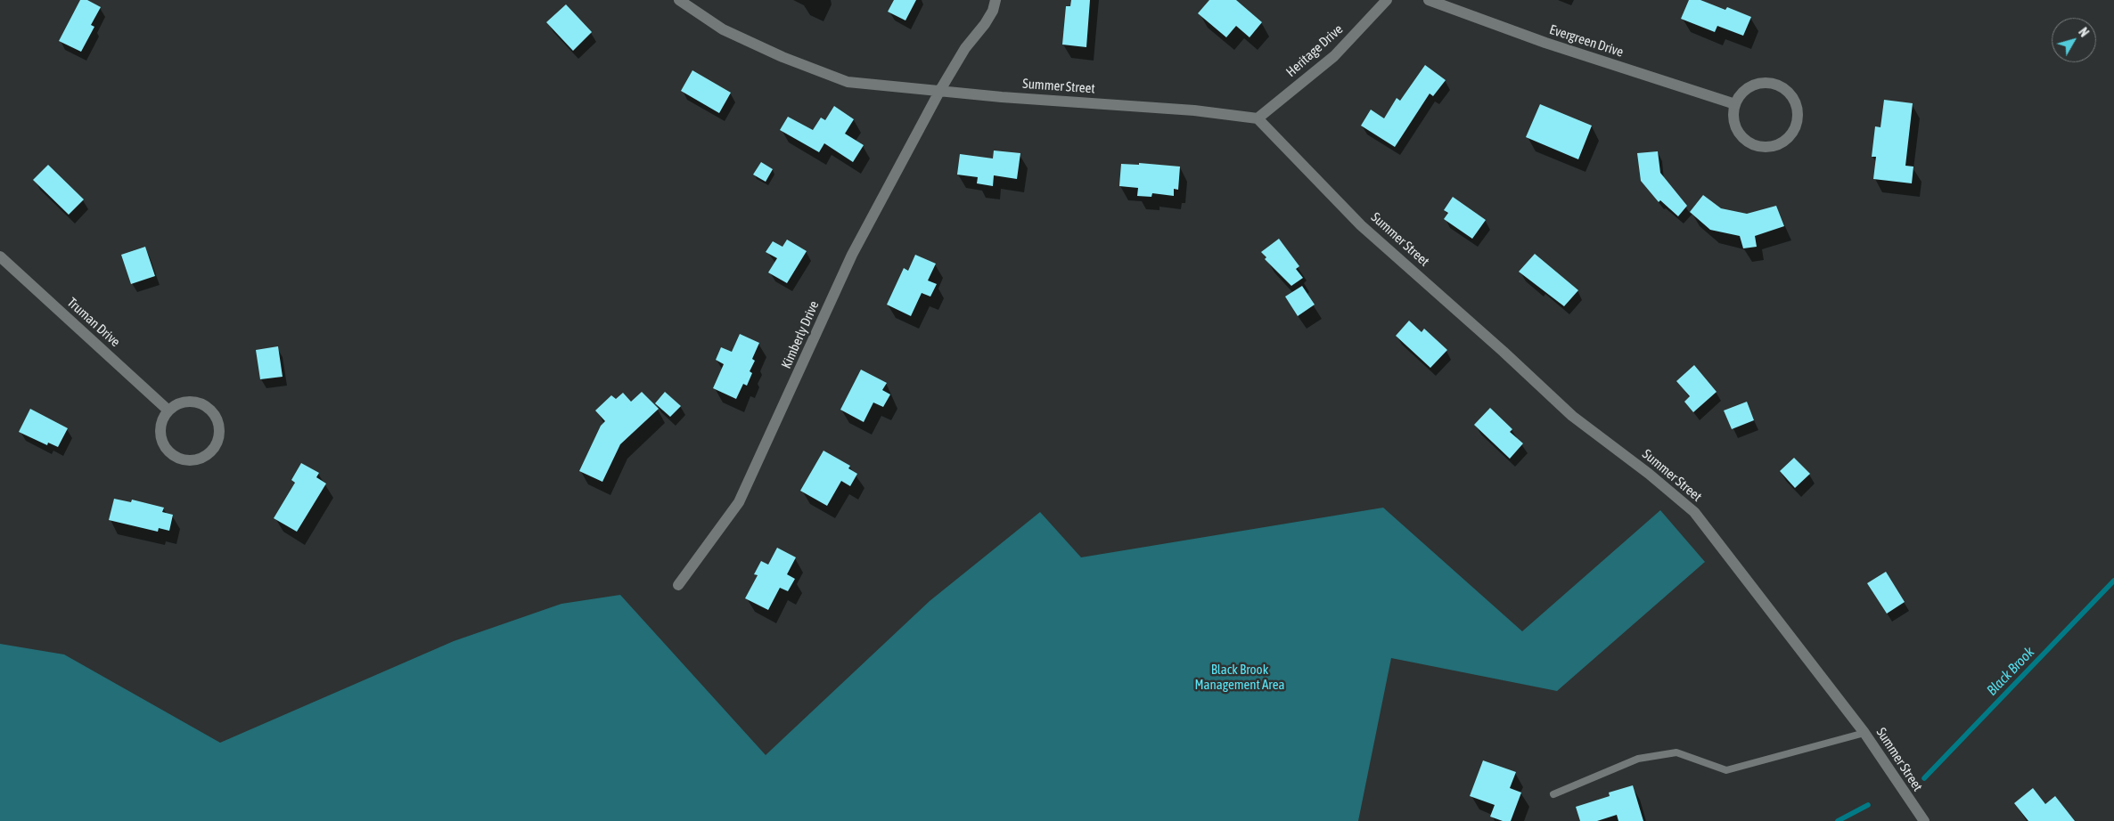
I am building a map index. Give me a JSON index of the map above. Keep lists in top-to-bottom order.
{
  "streets": {
    "street": [
      "Evergreen Drive",
      "Heritage Drive",
      "Summer Street",
      "Truman Drive",
      "Kimberly Drive"
    ]
  },
  "crossings": [
    ["Heritage Drive", "Summer Street"],
    ["Summer Street", "Kimberly Drive"]
  ],
  "water": ["Black Brook"],
  "parks": ["Black Brook Management Area"],
  "north": "top right"
}
